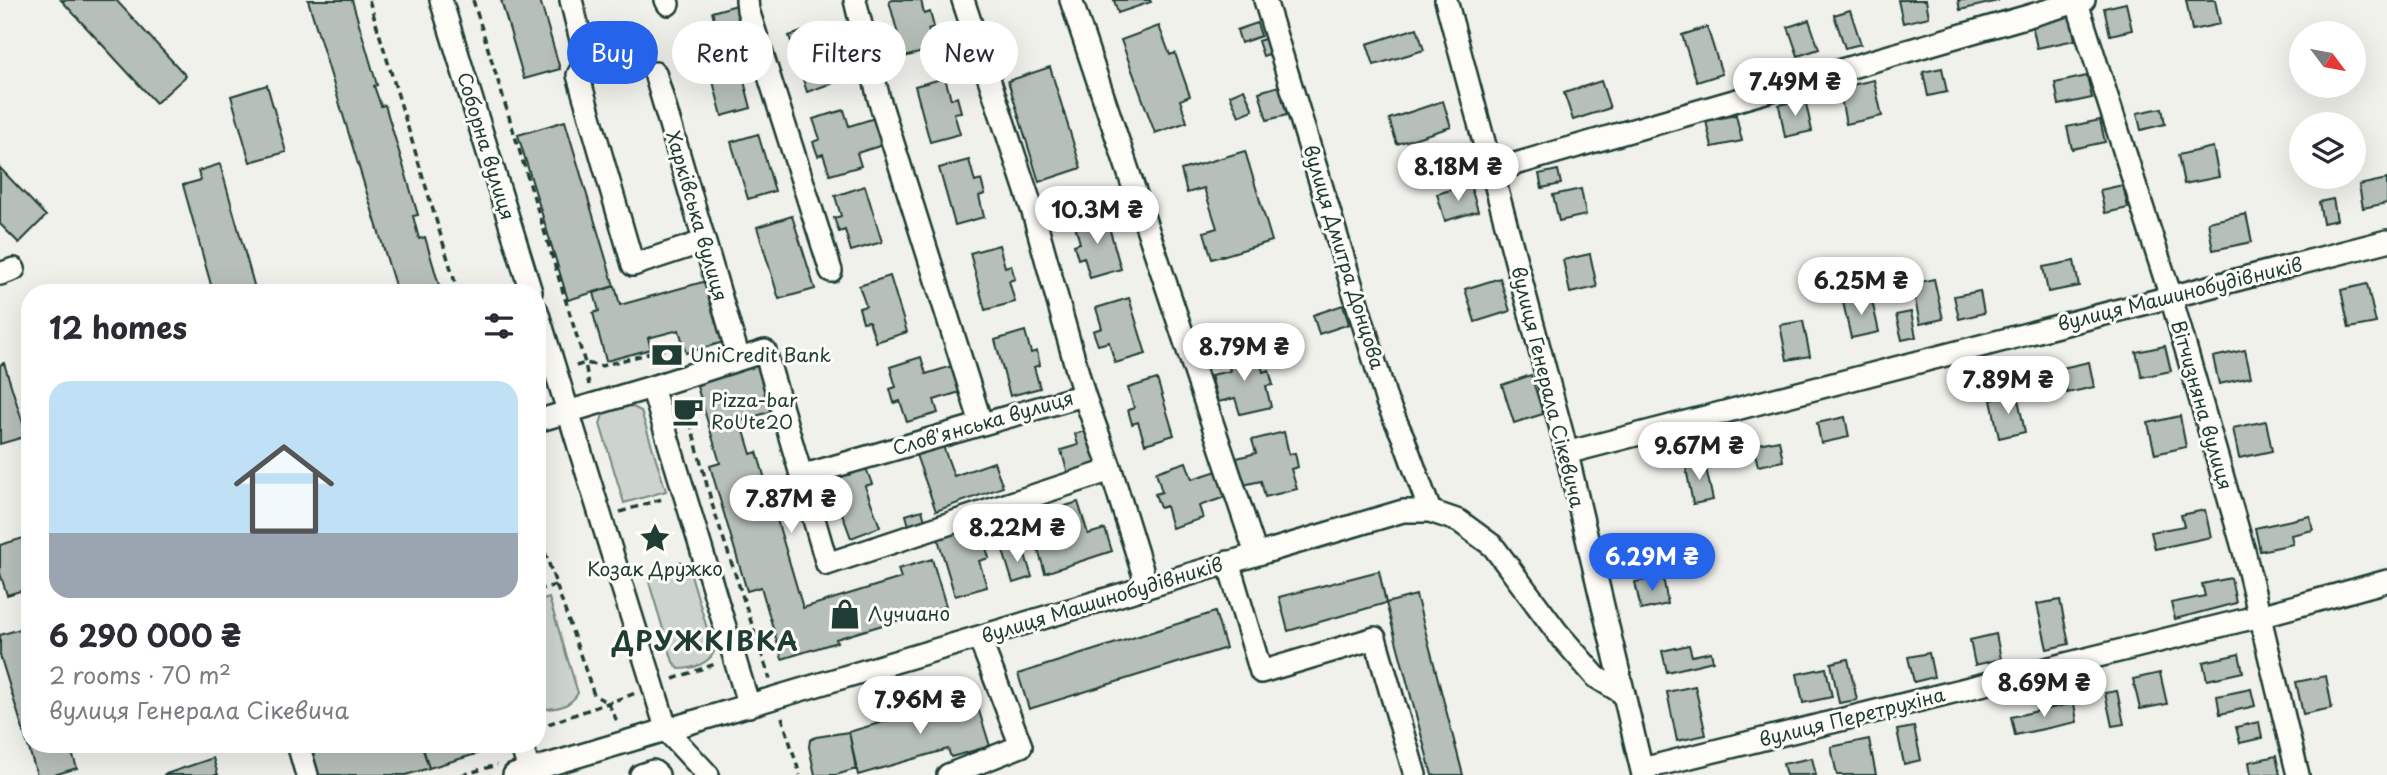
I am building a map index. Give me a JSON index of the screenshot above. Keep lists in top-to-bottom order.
{
  "streets": {
    "street": [
      "Соборна вулиця",
      "Харківська вулиця",
      "вулиця Дмитра Донцова",
      "вулиця Машинобудівників",
      "вулиця Генерала Сікевича",
      "Вітчизняна вулиця",
      "Слов'янська вулиця",
      "вулиця Перетрухіна"
    ]
  },
  "crossings": [
    ["вулиця Дмитра Донцова", "вулиця Машинобудівників"],
    ["вулиця Машинобудівників", "вулиця Генерала Сікевича"],
    ["вулиця Машинобудівників", "Вітчизняна вулиця"],
    ["вулиця Машинобудівників", "Слов'янська вулиця"],
    ["вулиця Генерала Сікевича", "вулиця Перетрухіна"],
    ["Вітчизняна вулиця", "вулиця Перетрухіна"]
  ],
  "districts": ["ДРУЖКІВКА"],
  "places": {
    "bank": ["UniCredit Bank"],
    "cafe": ["Pizza-bar RoUte20"],
    "place": ["Козак Дружко"],
    "shop": ["Лучиано"]
  },
  "north": "bottom right",
  "page": {
    "chip": [
      "Buy",
      "Rent",
      "Filters",
      "New"
    ],
    "price": [
      "7.49M ₴",
      "8.18M ₴",
      "10.3M ₴",
      "6.25M ₴",
      "8.79M ₴",
      "7.89M ₴",
      "9.67M ₴",
      "7.87M ₴",
      "8.22M ₴",
      "6.29M ₴",
      "8.69M ₴",
      "7.96M ₴"
    ],
    "heading": "12 homes",
    "list": [
      {
        "name": "6 290 000 ₴",
        "note": "2 rooms · 70 m² · вулиця Генерала Сікевича"
      }
    ]
  }
}
